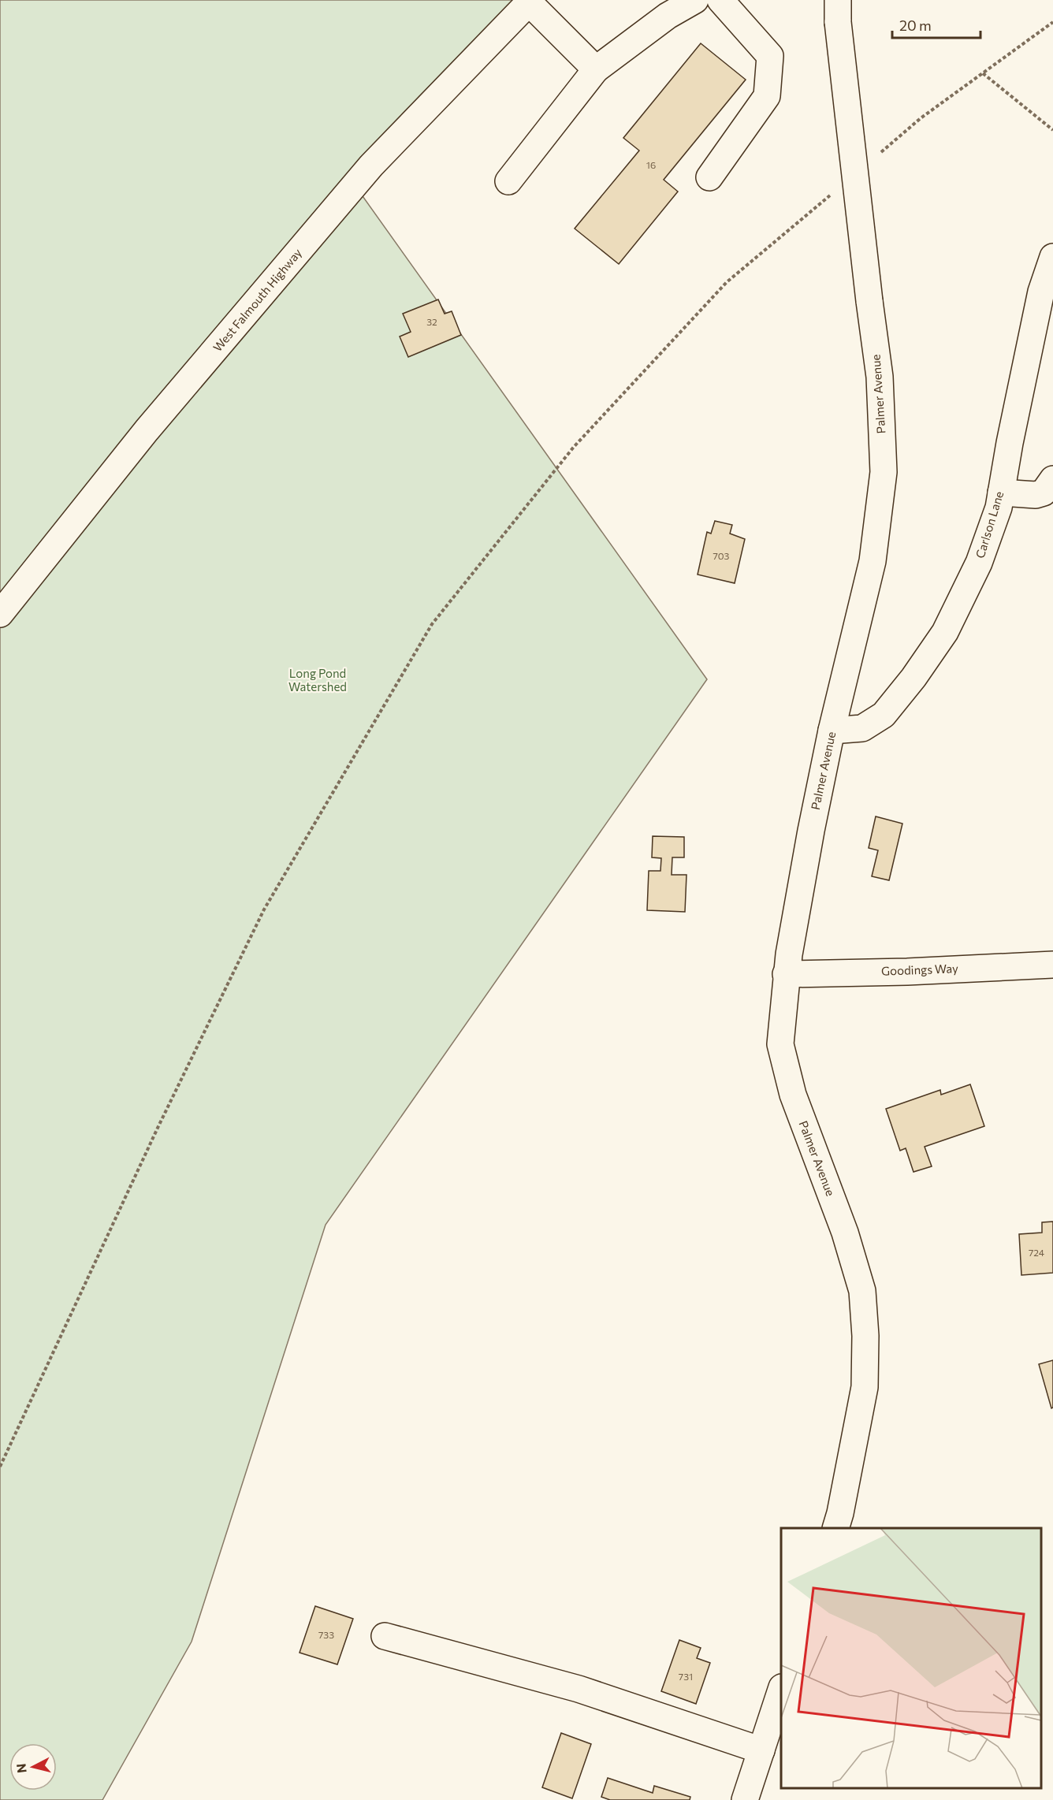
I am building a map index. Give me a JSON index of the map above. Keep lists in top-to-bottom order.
{
  "streets": {
    "main road": [
      "West Falmouth Highway",
      "Palmer Avenue",
      "Carlson Lane",
      "Goodings Way"
    ]
  },
  "crossings": [
    ["Palmer Avenue", "Carlson Lane"],
    ["Palmer Avenue", "Goodings Way"]
  ],
  "parks": ["Long Pond Watershed"],
  "house_numbers": [
    "16",
    "32",
    "703",
    "724",
    "733",
    "731"
  ],
  "scale_bar": "20 m",
  "north": "left"
}
